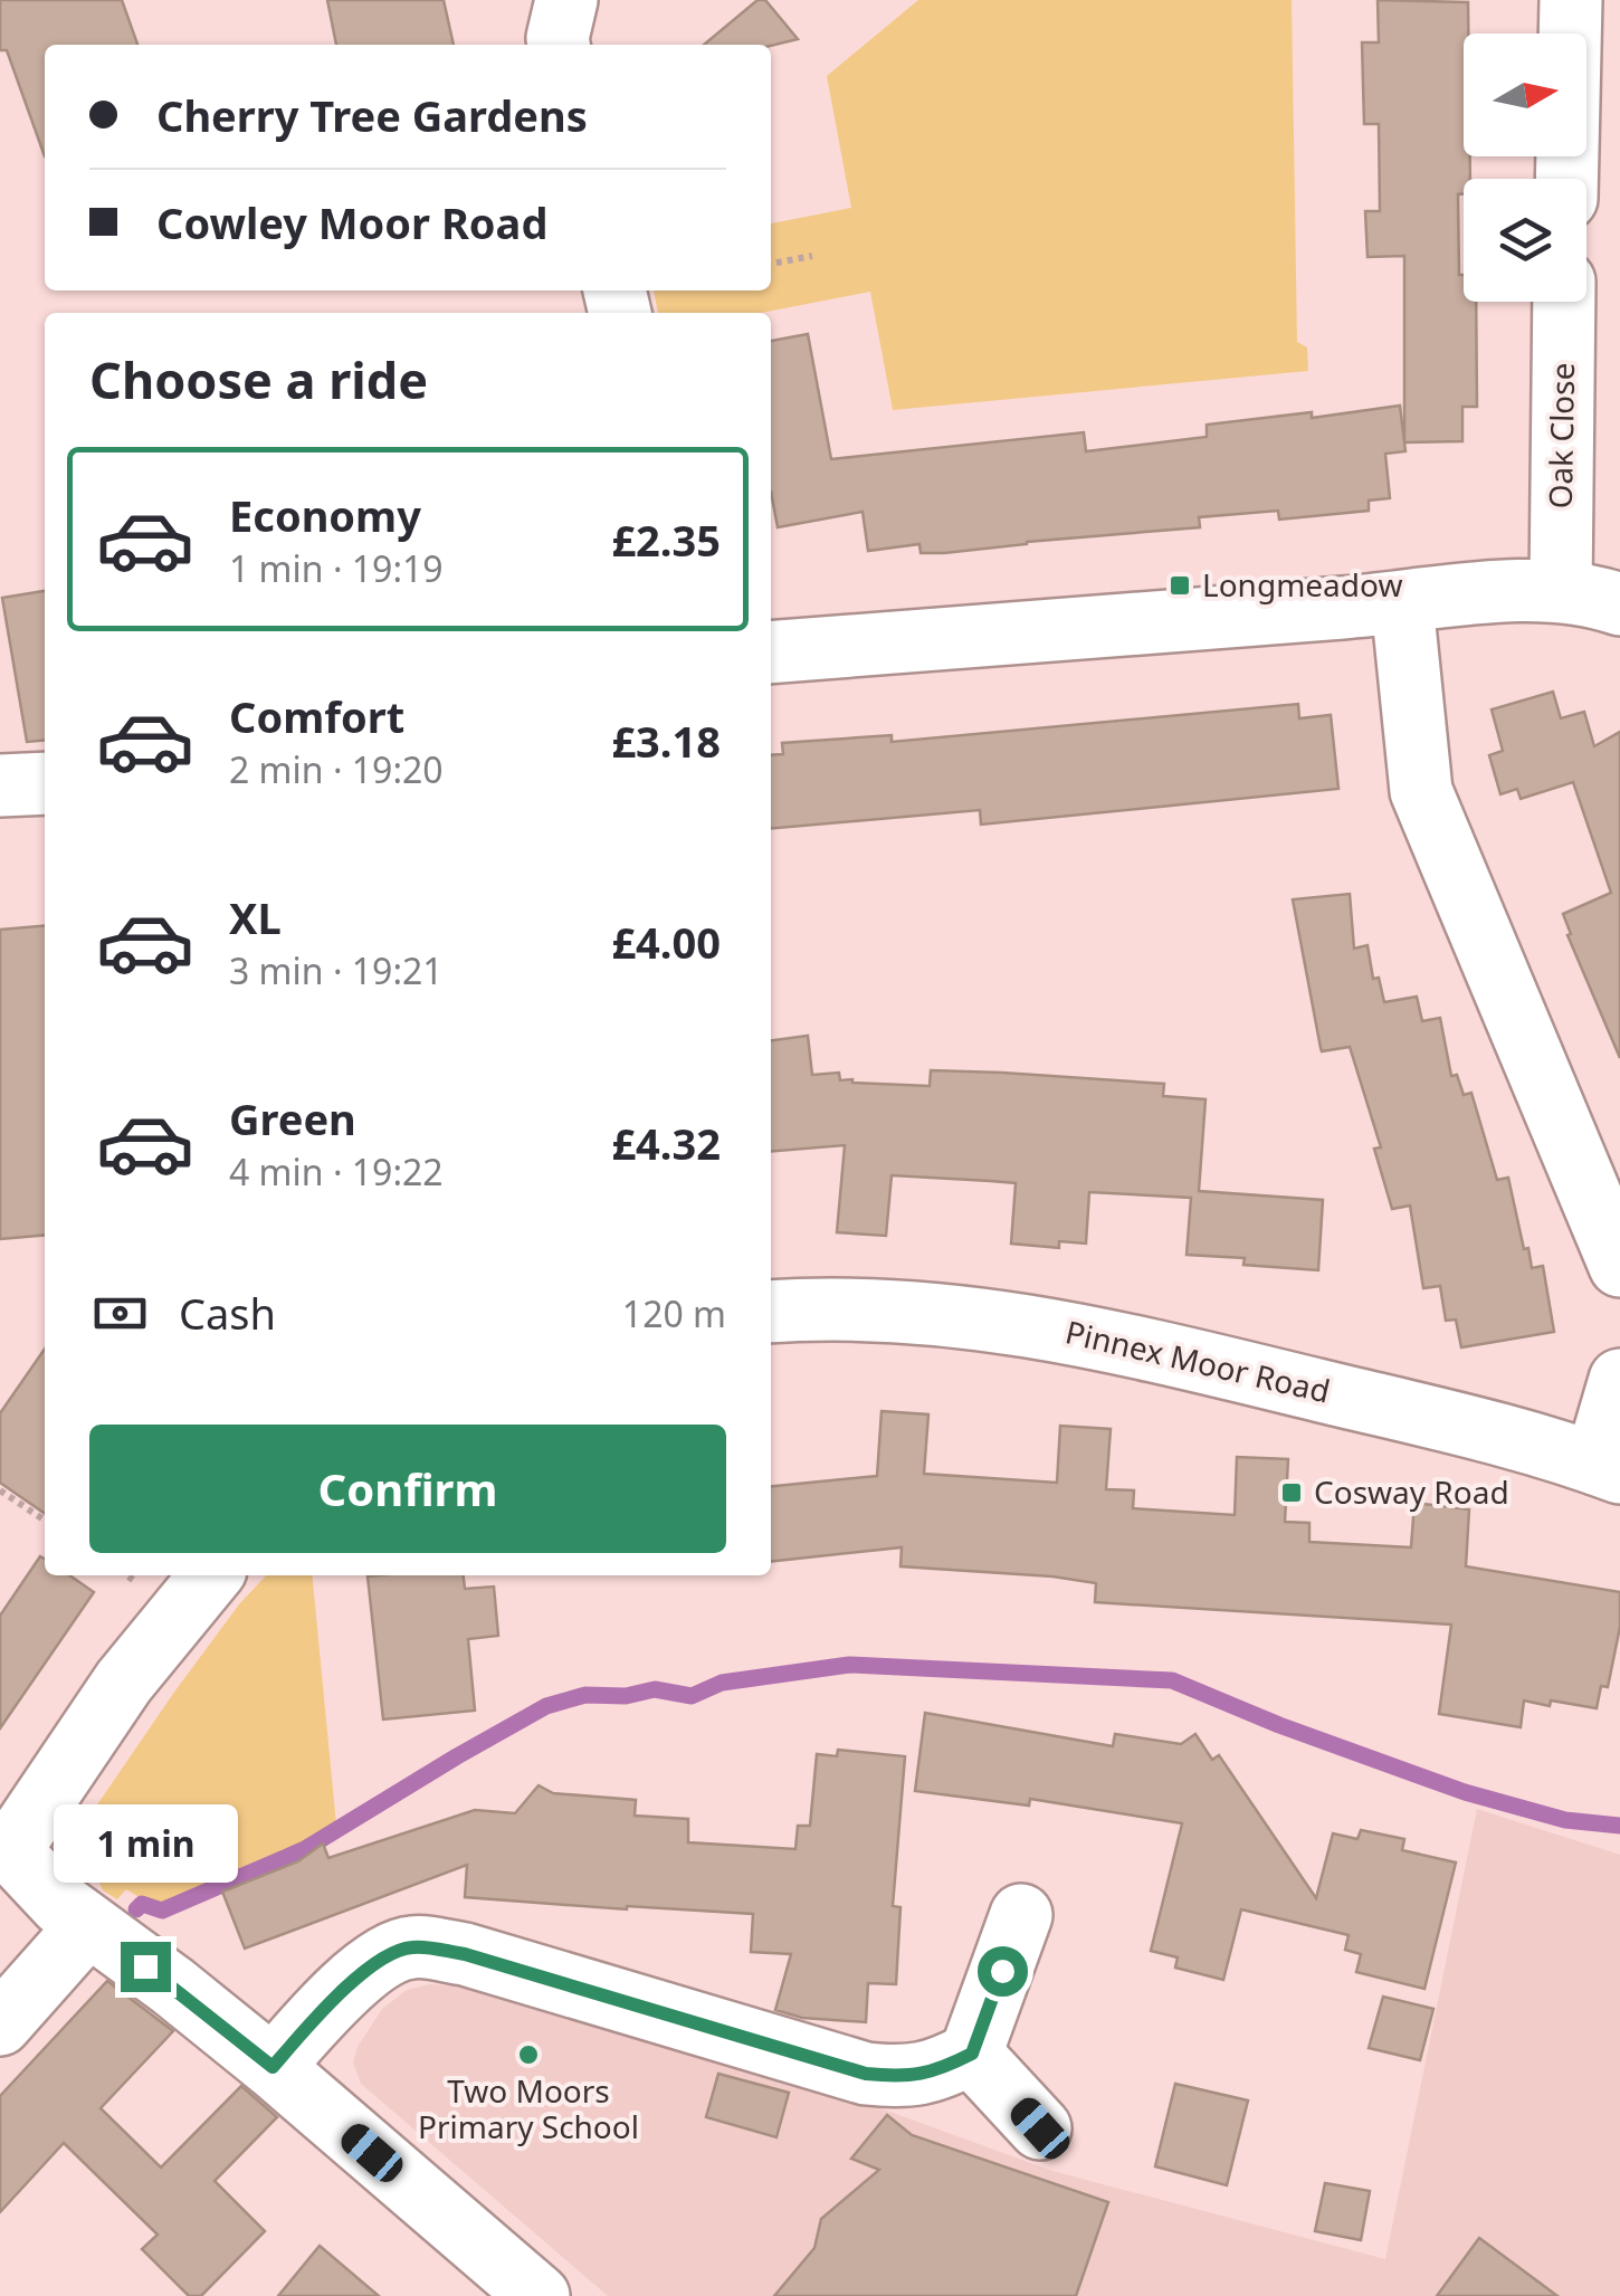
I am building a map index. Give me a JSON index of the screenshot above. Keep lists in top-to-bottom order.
{
  "streets": {
    "street": ["Oak Close", "Pinnex Moor Road"]
  },
  "places": {
    "transit": ["Longmeadow", "Cosway Road"],
    "other": ["Two Moors Primary School"]
  },
  "north": "right",
  "page": {
    "banner": ["Cherry Tree Gardens", "Cowley Moor Road"],
    "heading": "Choose a ride",
    "list": [
      {
        "name": "Economy",
        "note": "1 min · 19:19",
        "value": "£2.35"
      },
      {
        "name": "Comfort",
        "note": "2 min · 19:20",
        "value": "£3.18"
      },
      {
        "name": "XL",
        "note": "3 min · 19:21",
        "value": "£4.00"
      },
      {
        "name": "Green",
        "note": "4 min · 19:22",
        "value": "£4.32"
      }
    ],
    "pay": ["Cash", "120 m"],
    "buttons": "Confirm",
    "bubble": "1 min"
  }
}
